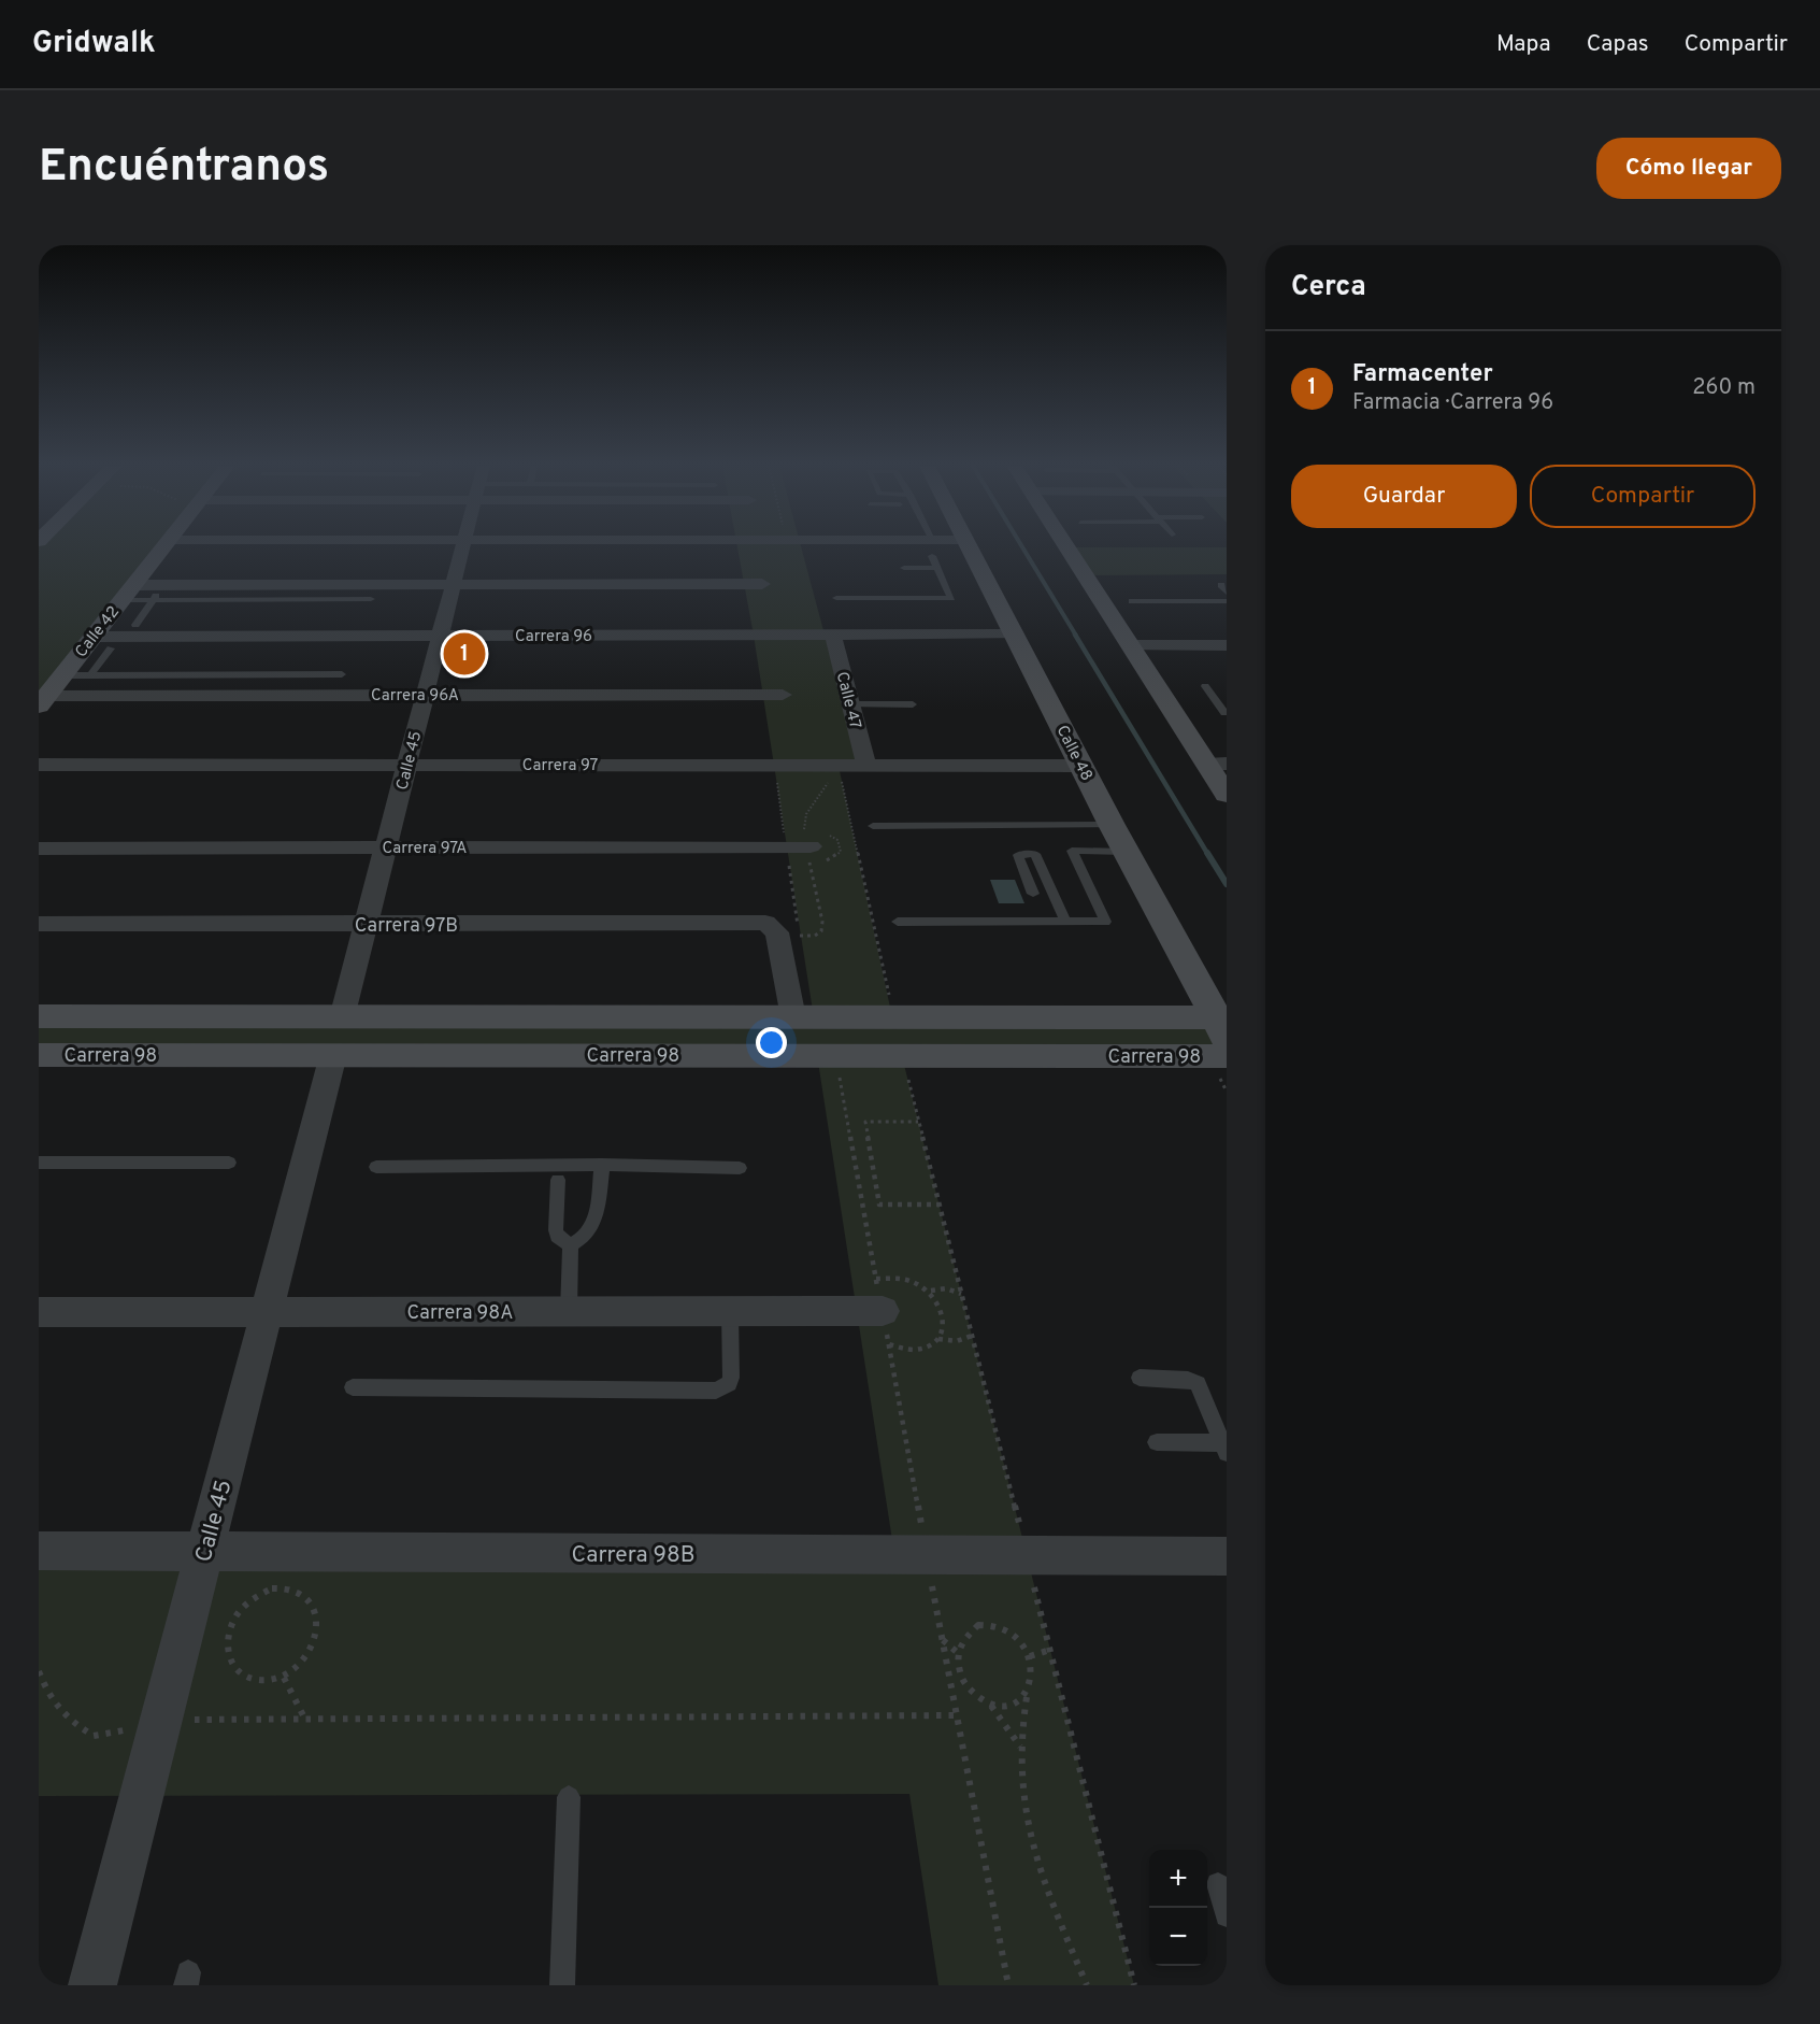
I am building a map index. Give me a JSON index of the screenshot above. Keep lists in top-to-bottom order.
{
  "streets": {
    "street": [
      "Calle 42",
      "Carrera 96",
      "Carrera 96A",
      "Calle 47",
      "Calle 48",
      "Calle 45",
      "Carrera 97",
      "Carrera 97A",
      "Carrera 97B",
      "Carrera 98",
      "Carrera 98A",
      "Carrera 98B"
    ]
  },
  "crossings": [
    ["Calle 42", "Carrera 96"],
    ["Calle 42", "Carrera 96A"],
    ["Carrera 96", "Calle 47"],
    ["Carrera 96", "Calle 48"],
    ["Carrera 96", "Calle 45"],
    ["Carrera 96A", "Calle 45"],
    ["Calle 47", "Carrera 97"],
    ["Calle 48", "Carrera 97"],
    ["Calle 48", "Carrera 98"],
    ["Calle 45", "Carrera 97"],
    ["Calle 45", "Carrera 97A"],
    ["Calle 45", "Carrera 97B"],
    ["Calle 45", "Carrera 98"],
    ["Calle 45", "Carrera 98A"],
    ["Calle 45", "Carrera 98B"],
    ["Carrera 97B", "Carrera 98"]
  ],
  "page": {
    "header": "Gridwalk",
    "nav": ["Mapa", "Capas", "Compartir"],
    "buttons": [
      "Cómo llegar",
      ["Guardar", "Compartir"]
    ],
    "title": "Encuéntranos",
    "heading": "Cerca",
    "list": [
      {
        "mark": "1",
        "name": "Farmacenter",
        "note": "Farmacia · Carrera 96",
        "value": "260 m"
      }
    ],
    "pins": "1",
    "map_buttons": ["+", "−"]
  }
}
